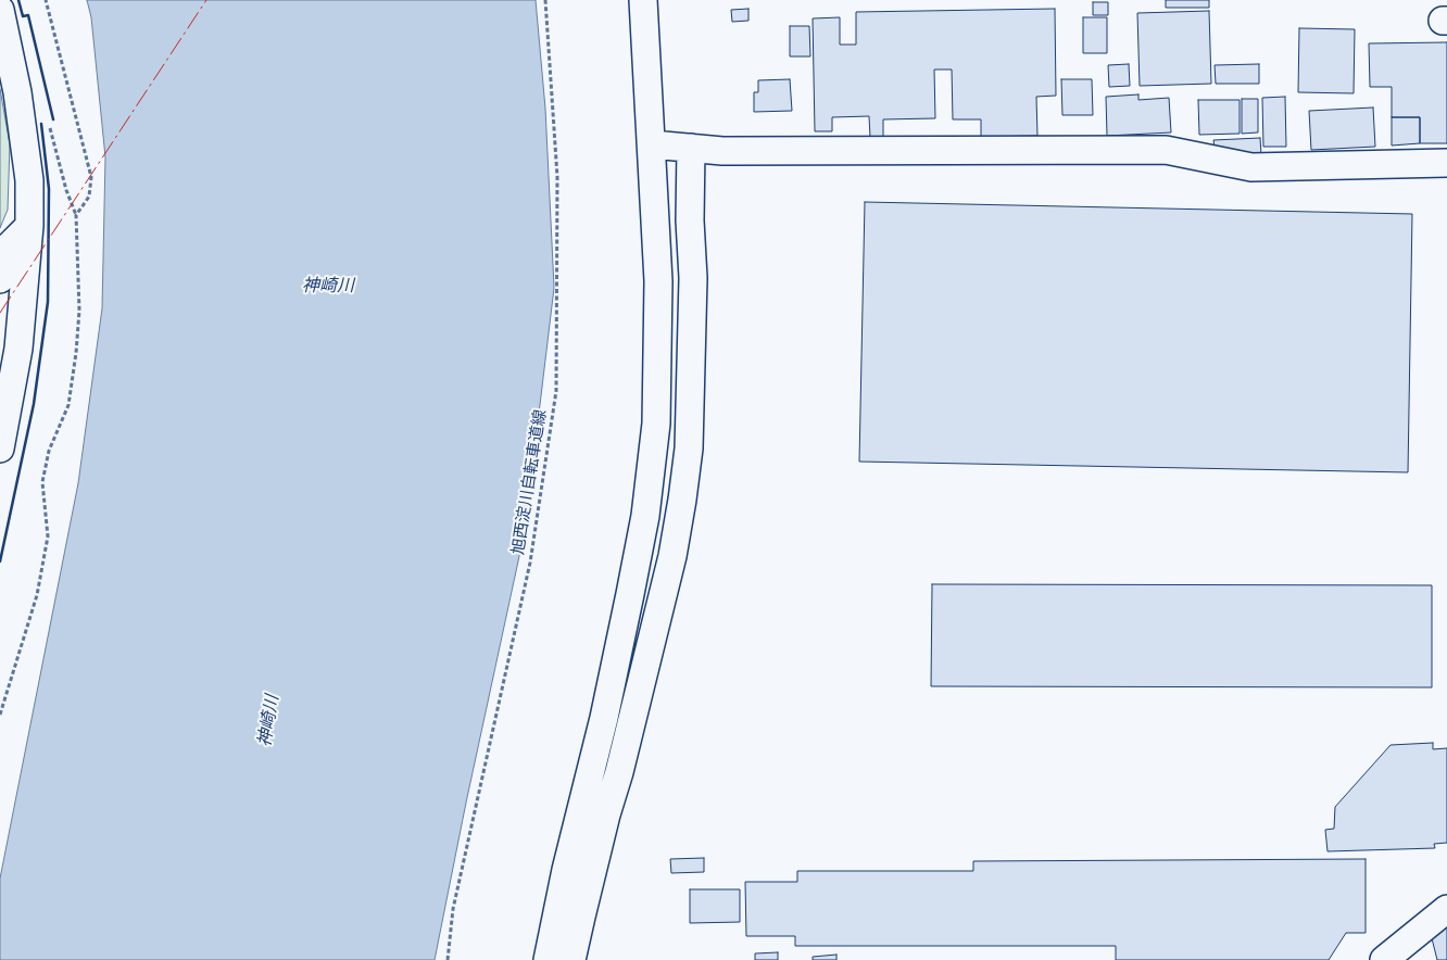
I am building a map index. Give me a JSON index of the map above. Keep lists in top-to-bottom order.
{
  "streets": {
    "path": ["旭西淀川自転車道線"]
  },
  "water": ["神崎川"]
}
